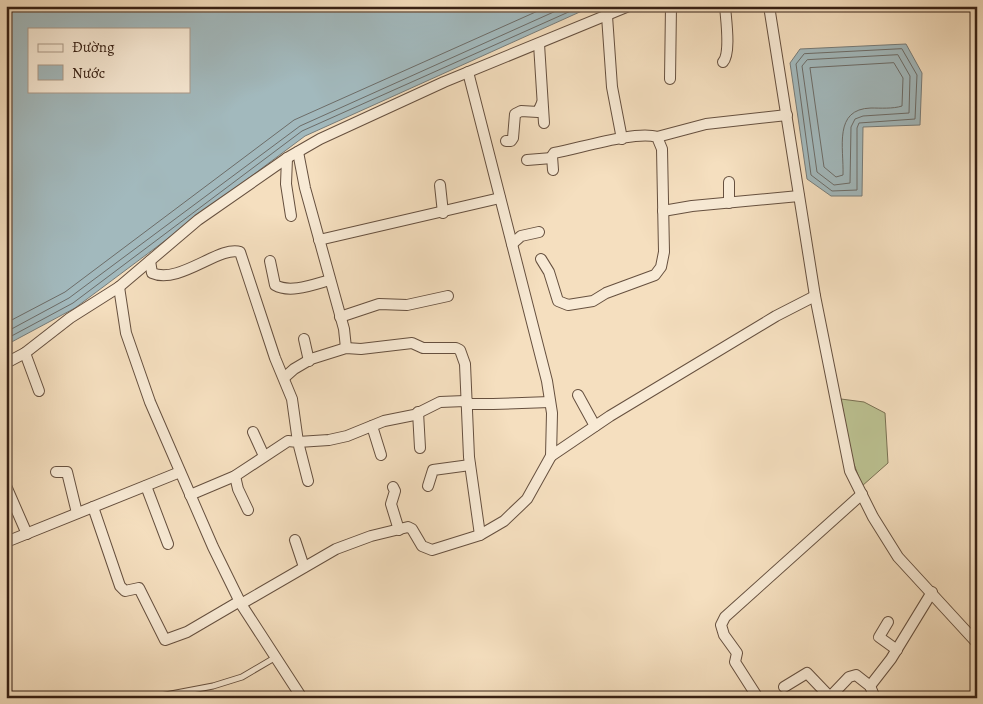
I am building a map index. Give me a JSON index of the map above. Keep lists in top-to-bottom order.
{
  "legend": ["Đường", "Nước"]
}
